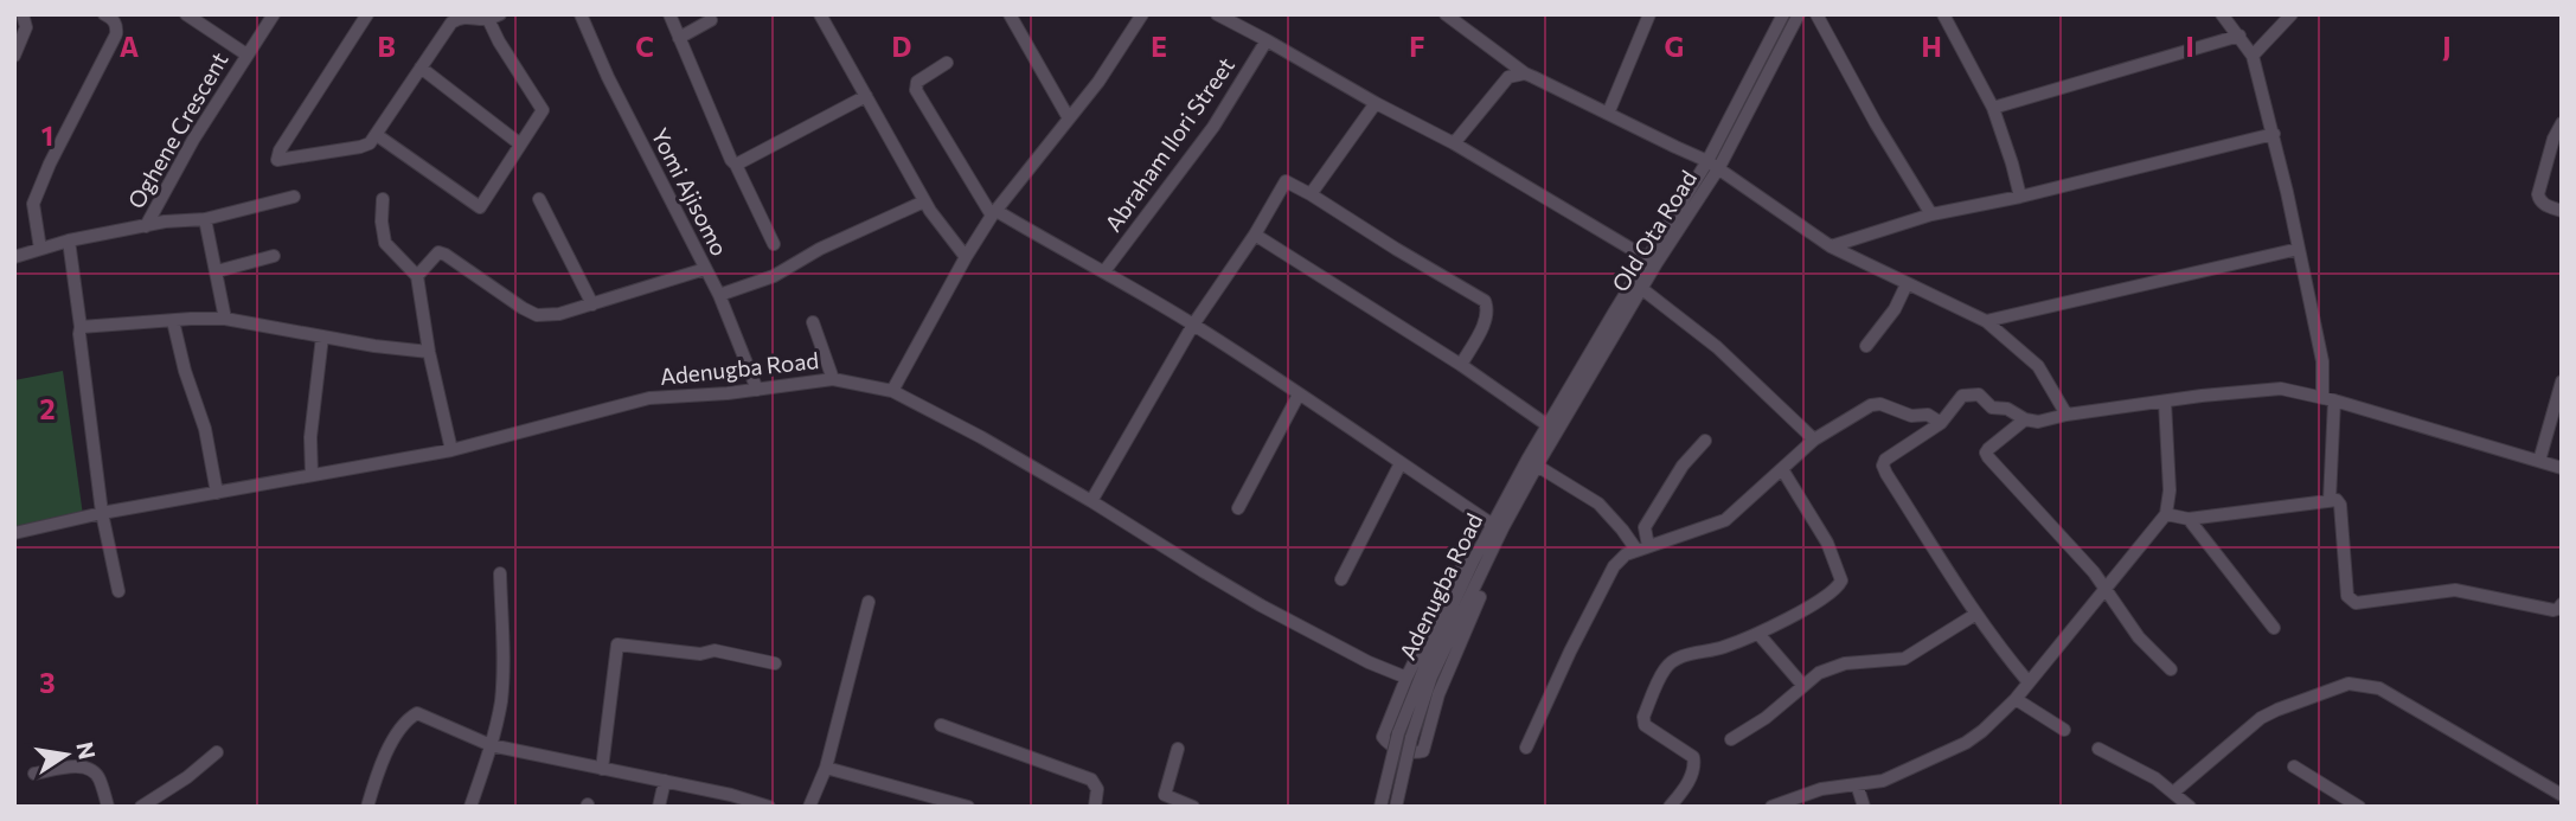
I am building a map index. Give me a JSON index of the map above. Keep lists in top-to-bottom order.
{
  "streets": {
    "street": [
      "Oghene Crescent",
      "Abraham Ilori Street",
      "Yomi Ajisomo",
      "Old Ota Road",
      "Adenugba Road"
    ]
  },
  "crossings": [
    ["Yomi Ajisomo", "Adenugba Road"],
    ["Old Ota Road", "Adenugba Road"]
  ],
  "north": "right",
  "grid": {
    "columns": [
      "A",
      "B",
      "C",
      "D",
      "E",
      "F",
      "G",
      "H",
      "I",
      "J"
    ],
    "rows": ["1", "2", "3"]
  }
}
